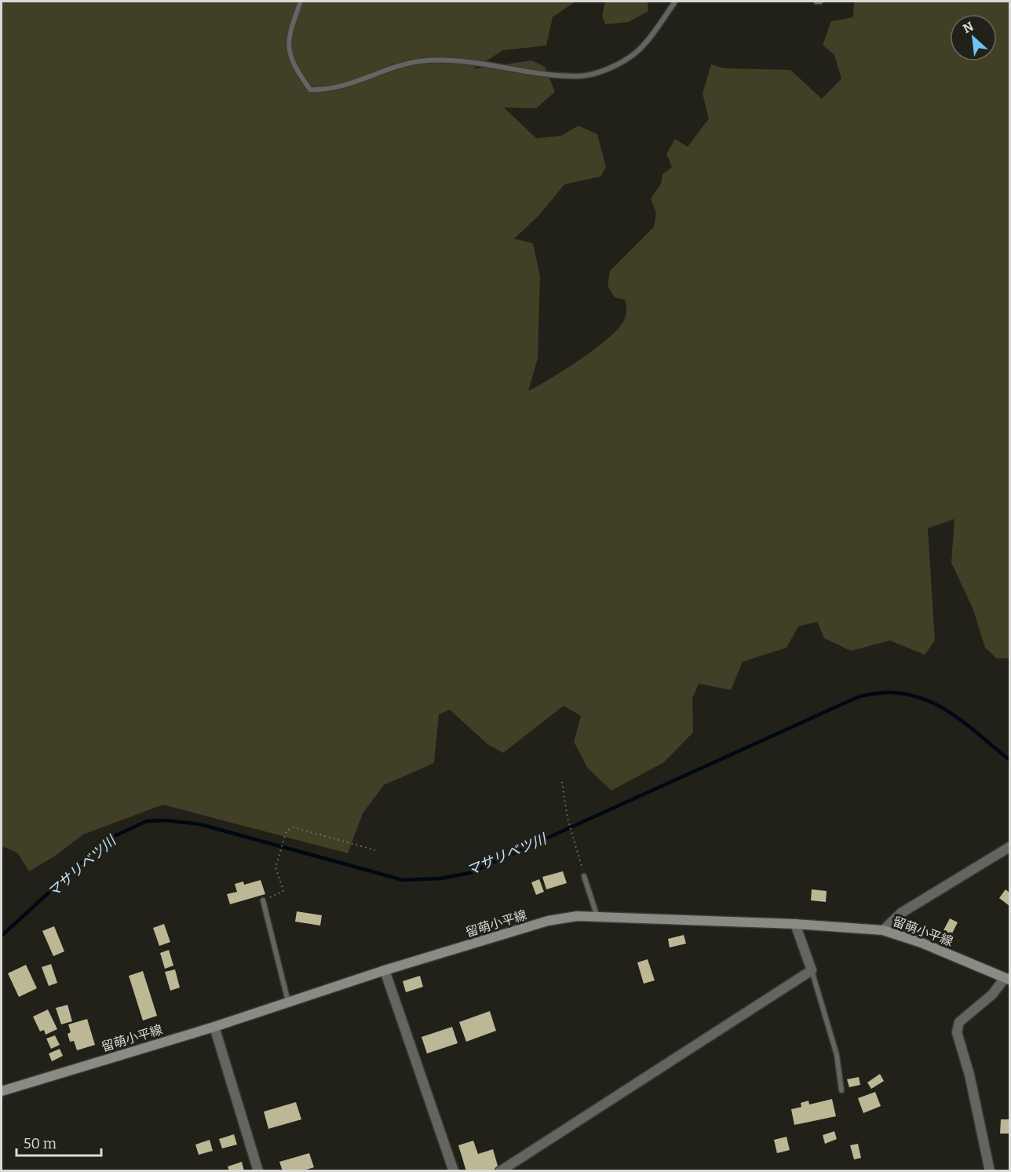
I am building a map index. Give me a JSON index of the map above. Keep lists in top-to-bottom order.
{
  "streets": {
    "main road": ["留萌小平線"]
  },
  "water": ["マサリベツ川"],
  "scale_bar": "50 m",
  "north": "top left"
}
